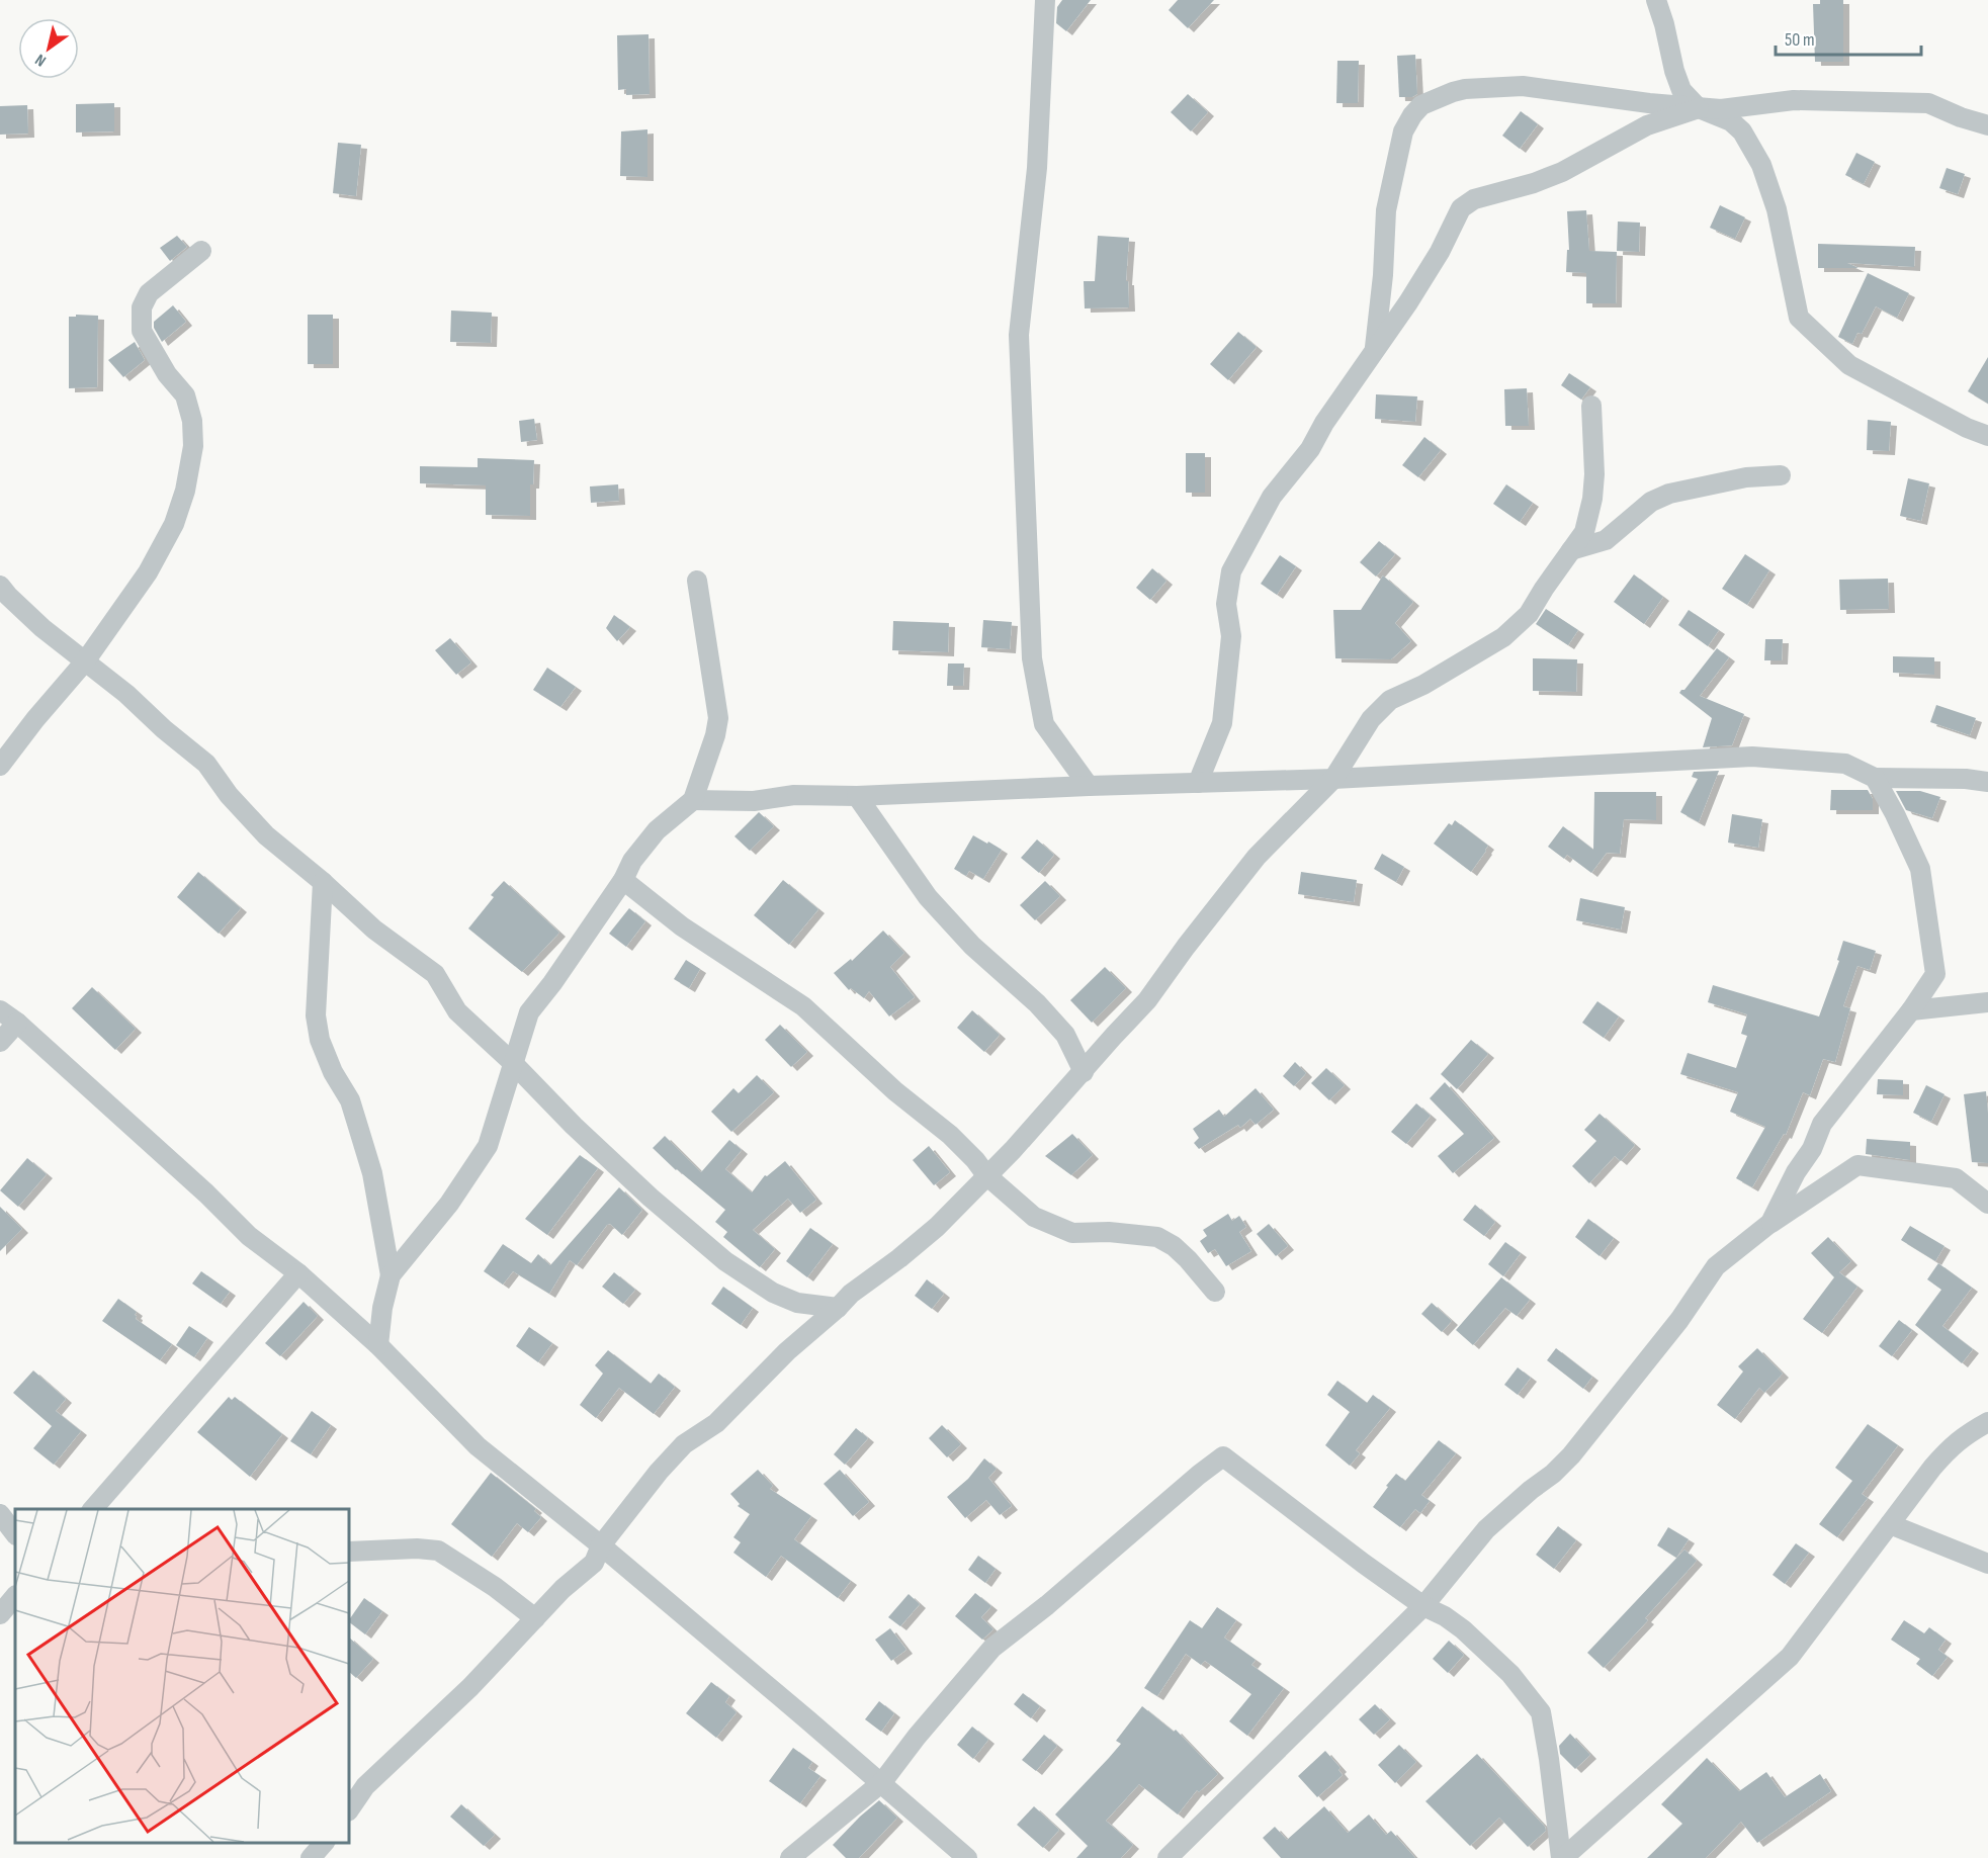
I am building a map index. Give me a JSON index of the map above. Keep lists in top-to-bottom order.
{
  "scale_bar": "50 m",
  "north": "bottom left"
}
